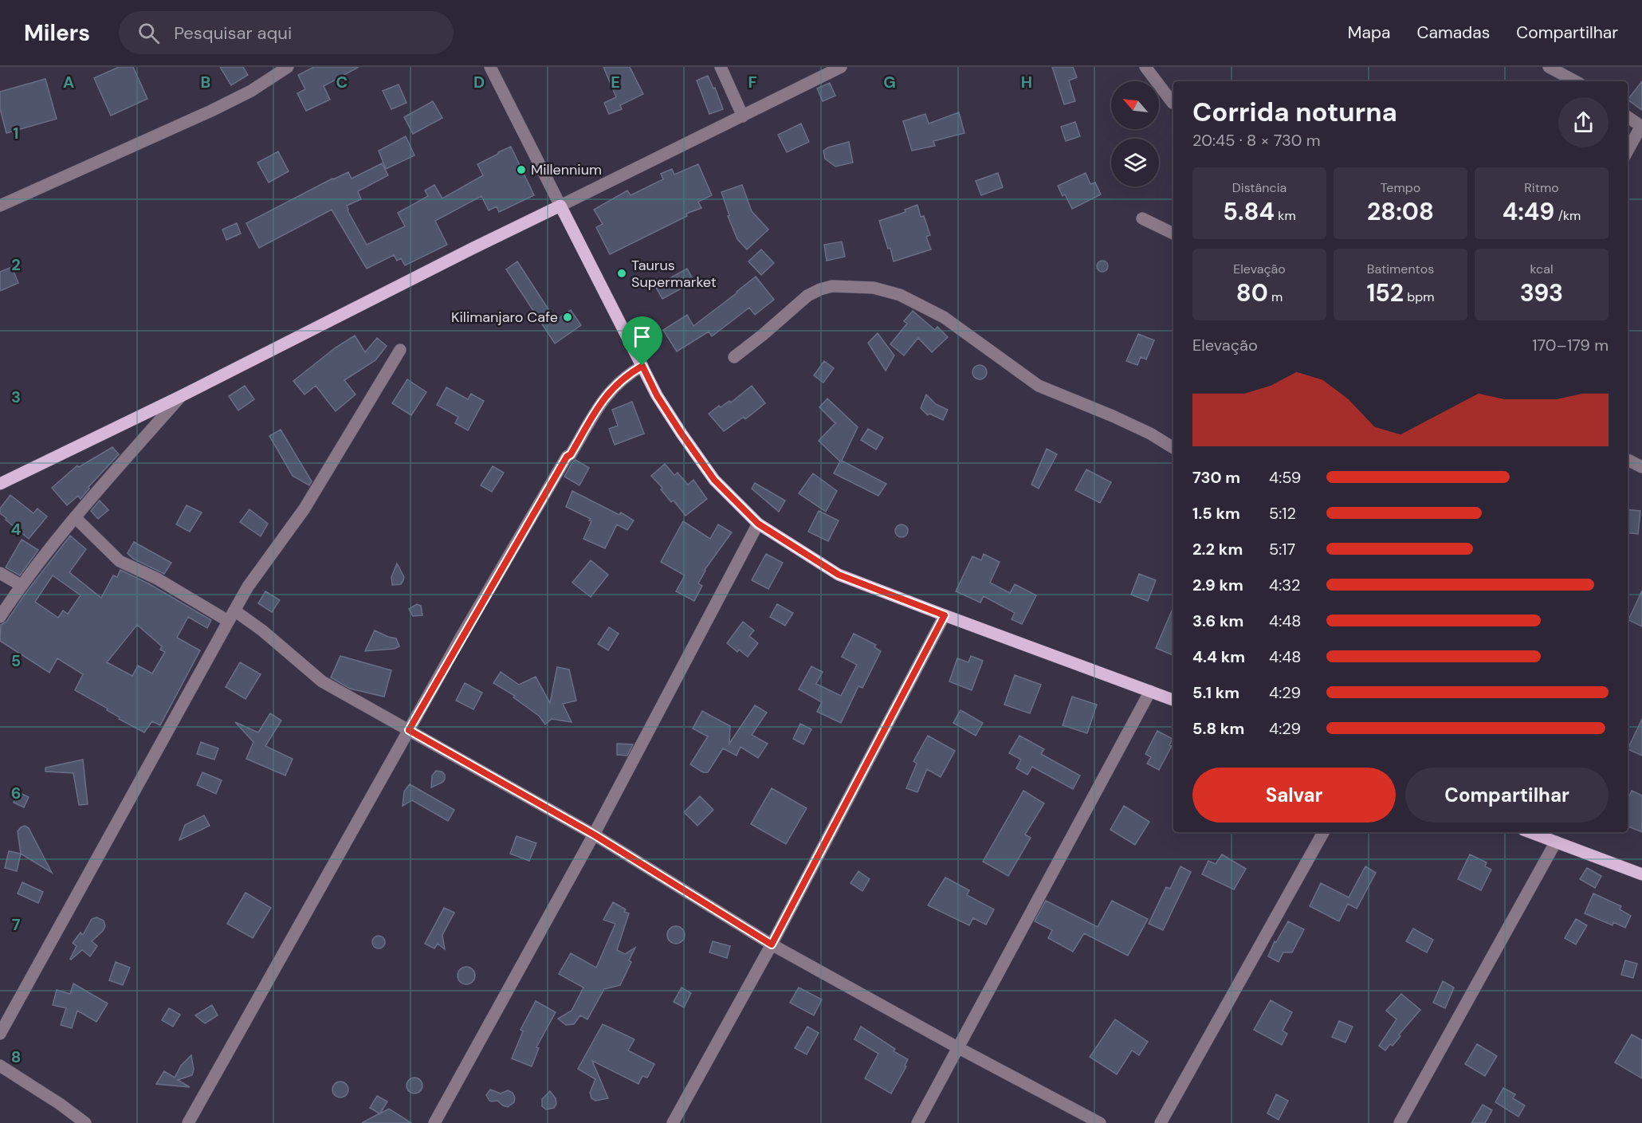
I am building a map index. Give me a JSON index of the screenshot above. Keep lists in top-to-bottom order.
{
  "places": ["Millennium", "Taurus Supermarket", "Kilimanjaro Cafe"],
  "north": "top left",
  "page": {
    "header": "Milers",
    "search": "Pesquisar aqui",
    "nav": ["Mapa", "Camadas", "Compartilhar"],
    "heading": ["Corrida noturna", "20:45 · 8 × 730 m"],
    "stats": [
      ["Distância", "5.84 km"],
      ["Tempo", "28:08"],
      ["Ritmo", "4:49 /km"],
      ["Elevação", "80 m"],
      ["Batimentos", "152 bpm"],
      ["kcal", "393"]
    ],
    "chart": ["Elevação", "170–179 m"],
    "list": [
      {
        "name": "730 m",
        "note": "4:59"
      },
      {
        "name": "1.5 km",
        "note": "5:12"
      },
      {
        "name": "2.2 km",
        "note": "5:17"
      },
      {
        "name": "2.9 km",
        "note": "4:32"
      },
      {
        "name": "3.6 km",
        "note": "4:48"
      },
      {
        "name": "4.4 km",
        "note": "4:48"
      },
      {
        "name": "5.1 km",
        "note": "4:29"
      },
      {
        "name": "5.8 km",
        "note": "4:29"
      }
    ],
    "buttons": ["Salvar", "Compartilhar"]
  },
  "grid": {
    "columns": [
      "A",
      "B",
      "C",
      "D",
      "E",
      "F",
      "G",
      "H"
    ],
    "rows": [
      "1",
      "2",
      "3",
      "4",
      "5",
      "6",
      "7",
      "8"
    ]
  }
}
